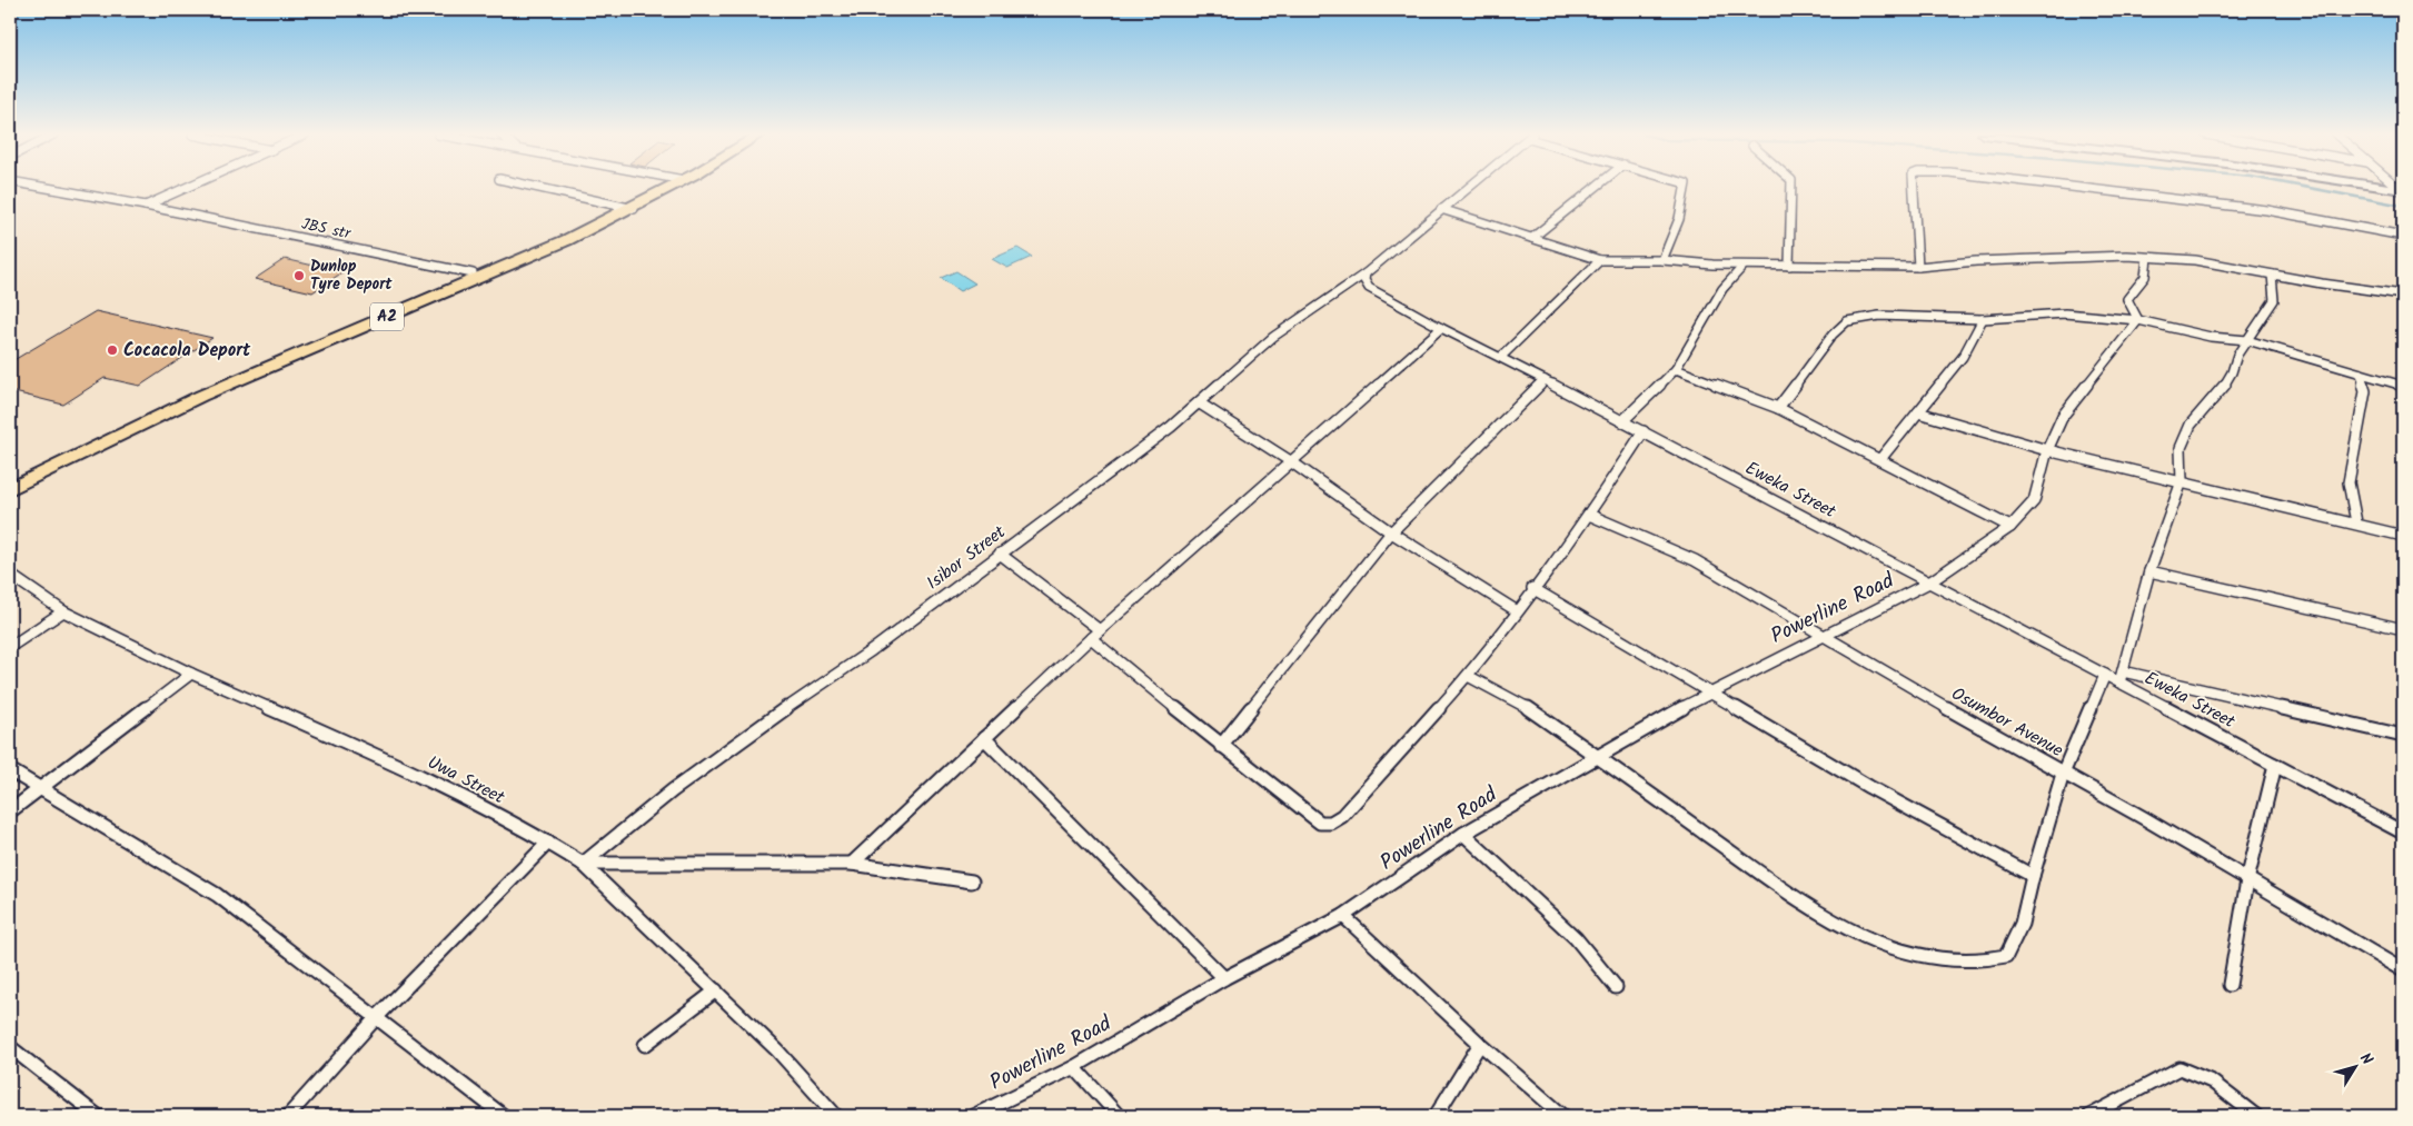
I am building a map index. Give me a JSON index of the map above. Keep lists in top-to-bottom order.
{
  "streets": {
    "highway": ["A2"],
    "street": [
      "JBS str",
      "Eweka Street",
      "Isibor Street",
      "Powerline Road",
      "Osumbor Avenue",
      "Uwa Street"
    ]
  },
  "crossings": [
    ["JBS str", "A2"],
    ["Eweka Street", "Isibor Street"],
    ["Eweka Street", "Powerline Road"],
    ["Isibor Street", "Uwa Street"],
    ["Powerline Road", "Osumbor Avenue"]
  ],
  "places": ["Dunlop Tyre Deport", "Cocacola Deport"],
  "north": "top right"
}
